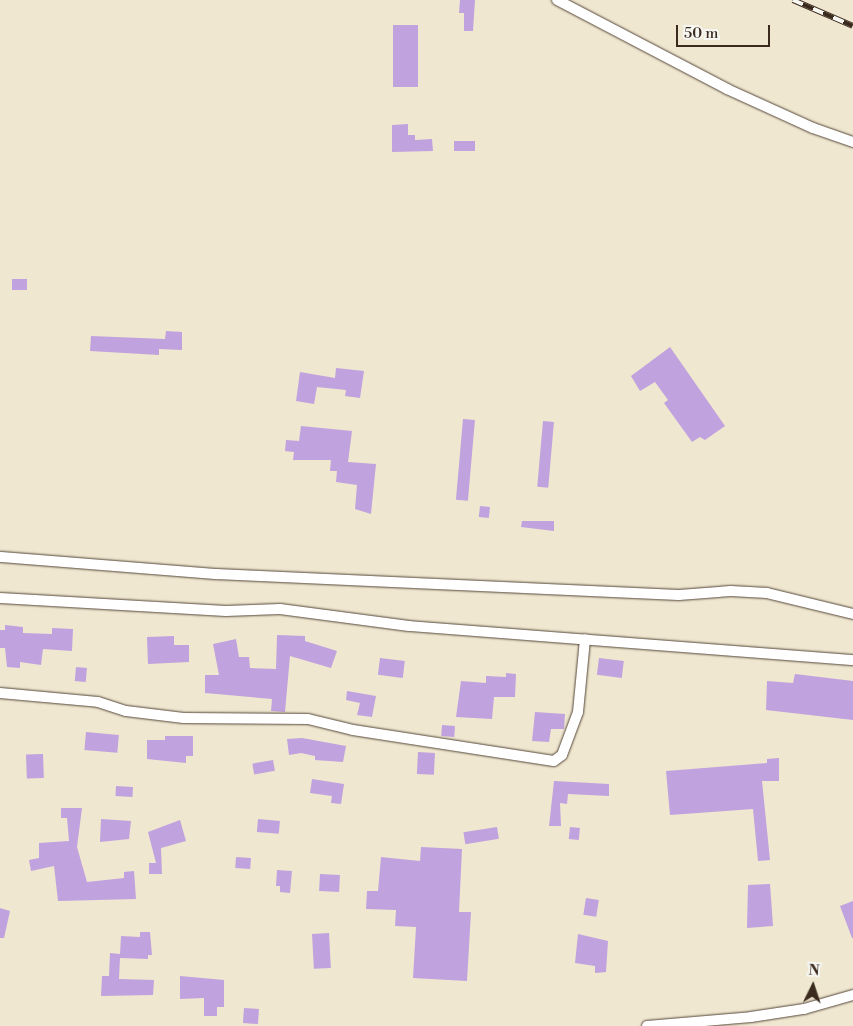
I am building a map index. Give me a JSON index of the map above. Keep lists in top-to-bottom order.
{
  "scale_bar": "50 m",
  "north": "top"
}
